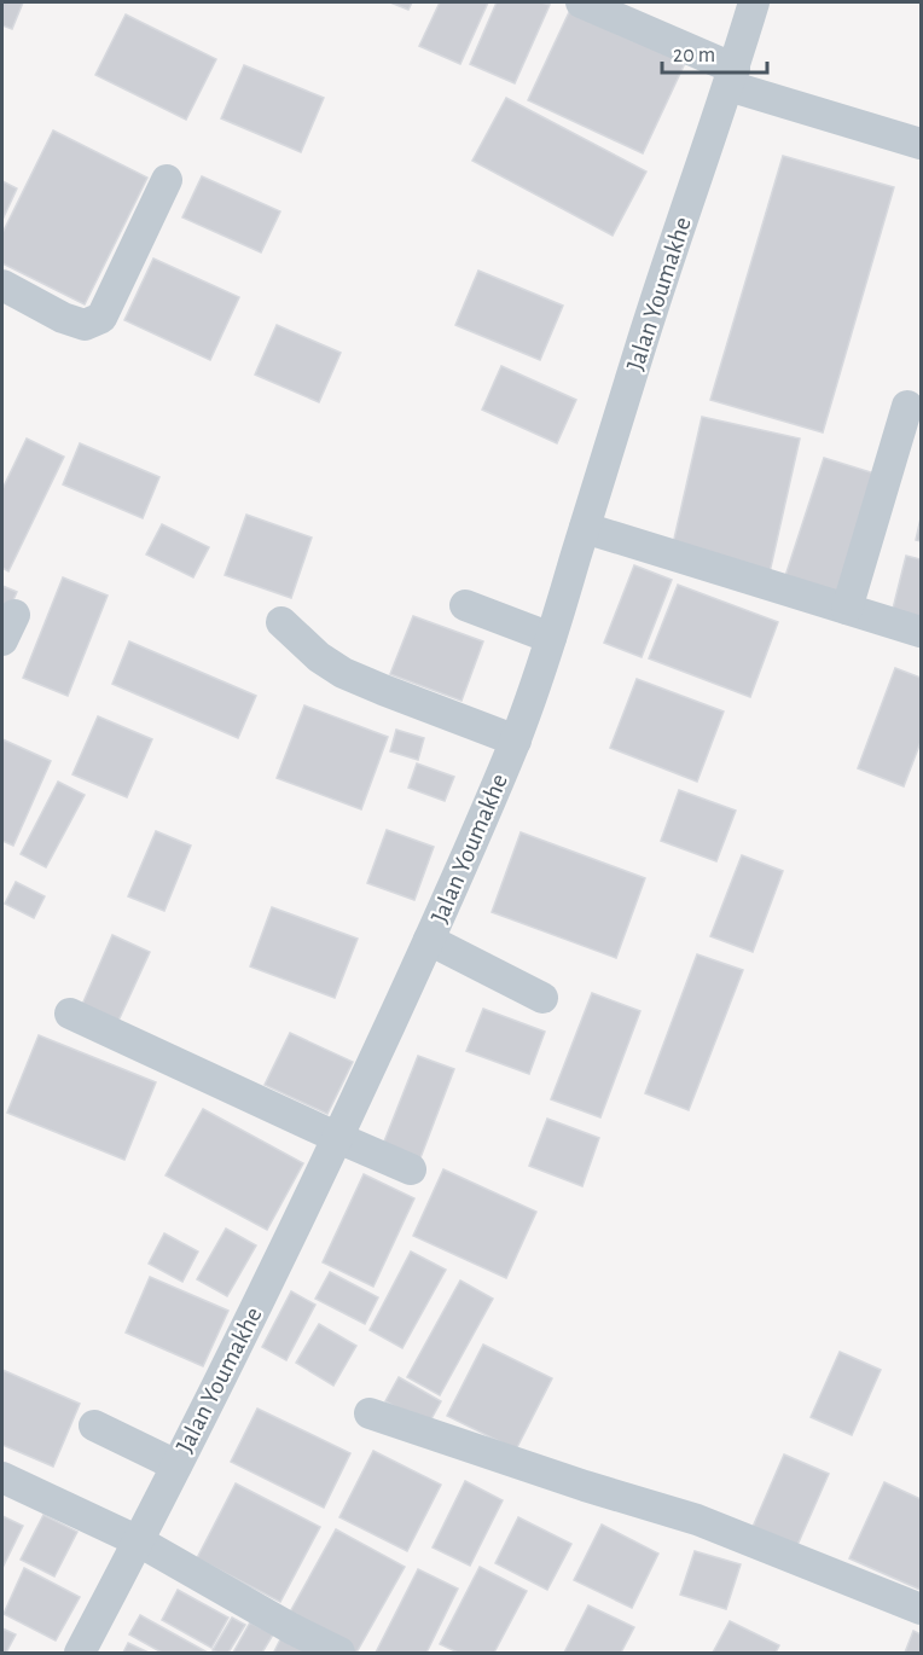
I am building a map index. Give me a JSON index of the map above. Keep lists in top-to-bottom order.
{
  "streets": {
    "street": ["Jalan Youmakhe"]
  },
  "scale_bar": "20 m"
}
